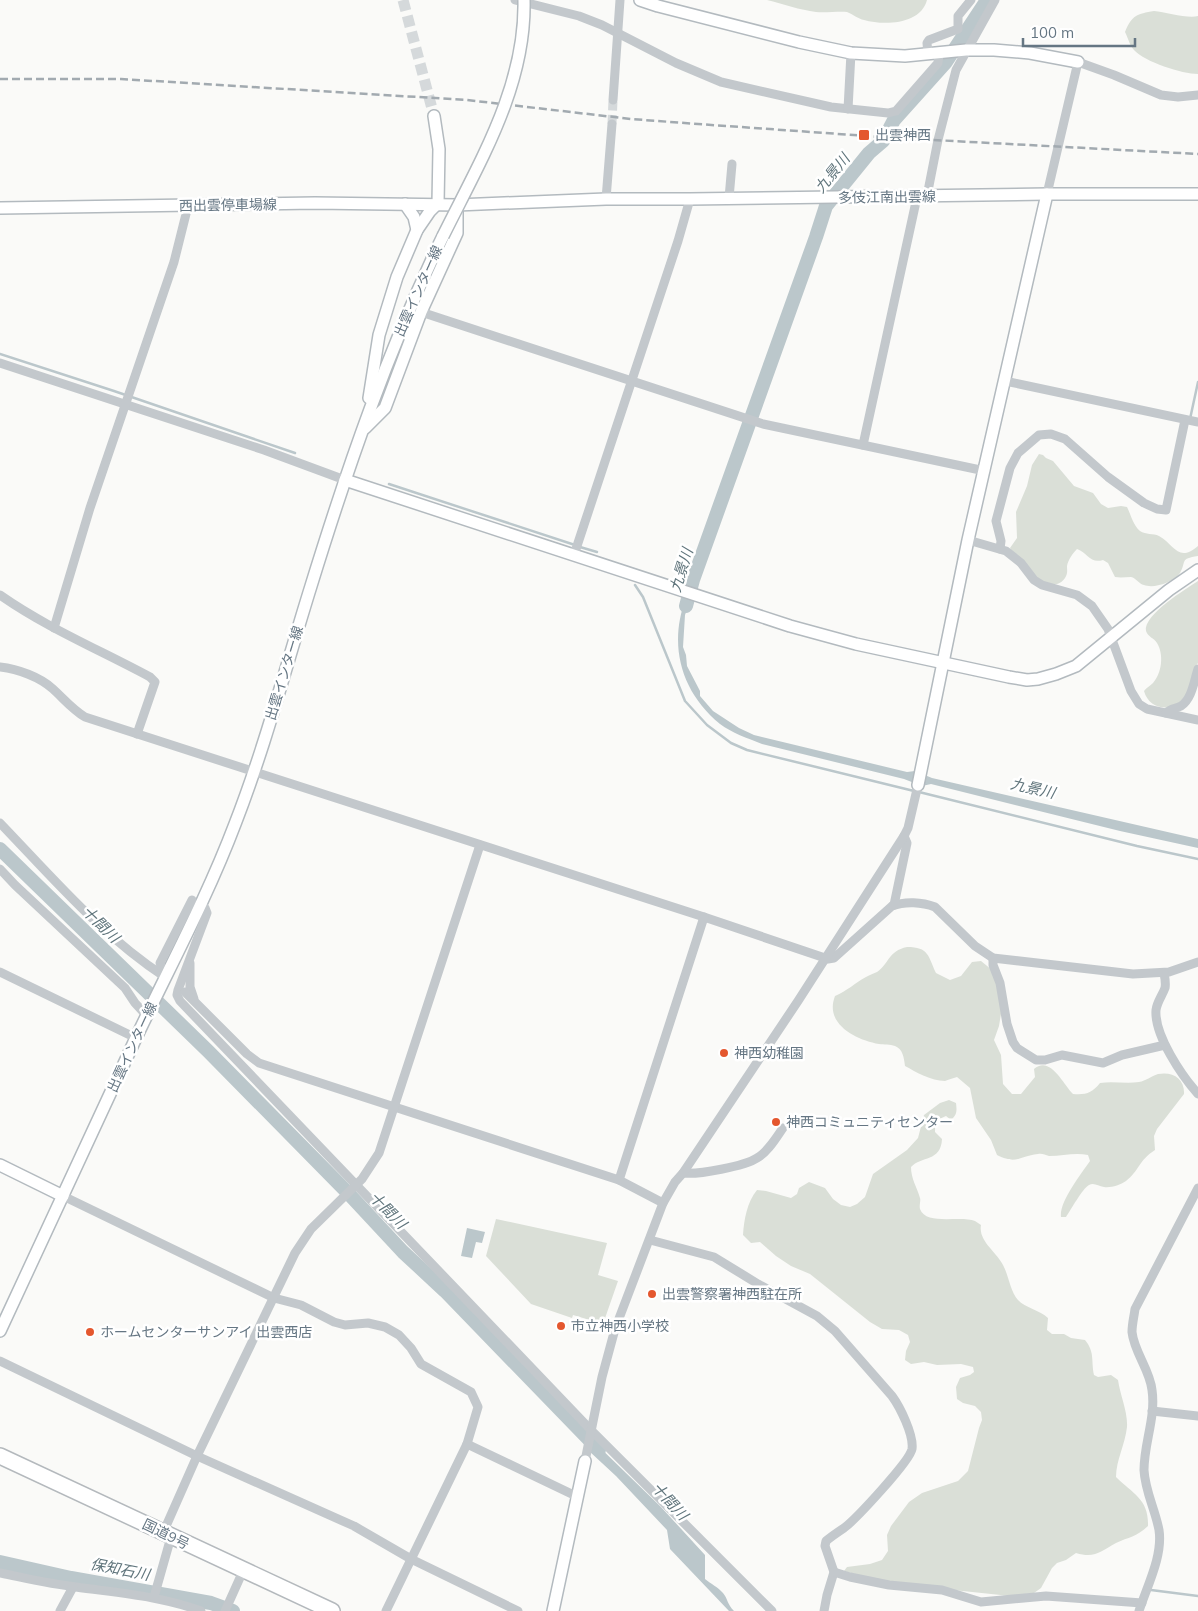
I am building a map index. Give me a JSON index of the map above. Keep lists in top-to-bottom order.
{
  "streets": {
    "highway": ["国道9号"],
    "main road": ["多伎江南出雲線", "西出雲停車場線", "出雲インター線"]
  },
  "crossings": [
    ["多伎江南出雲線", "西出雲停車場線"]
  ],
  "water": ["九景川", "十間川", "保知石川"],
  "places": {
    "transit": ["出雲神西"],
    "other": [
      "神西幼稚園",
      "神西コミュニティセンター",
      "出雲警察署神西駐在所",
      "市立神西小学校",
      "ホームセンターサンアイ 出雲西店"
    ]
  },
  "scale_bar": "100 m"
}
